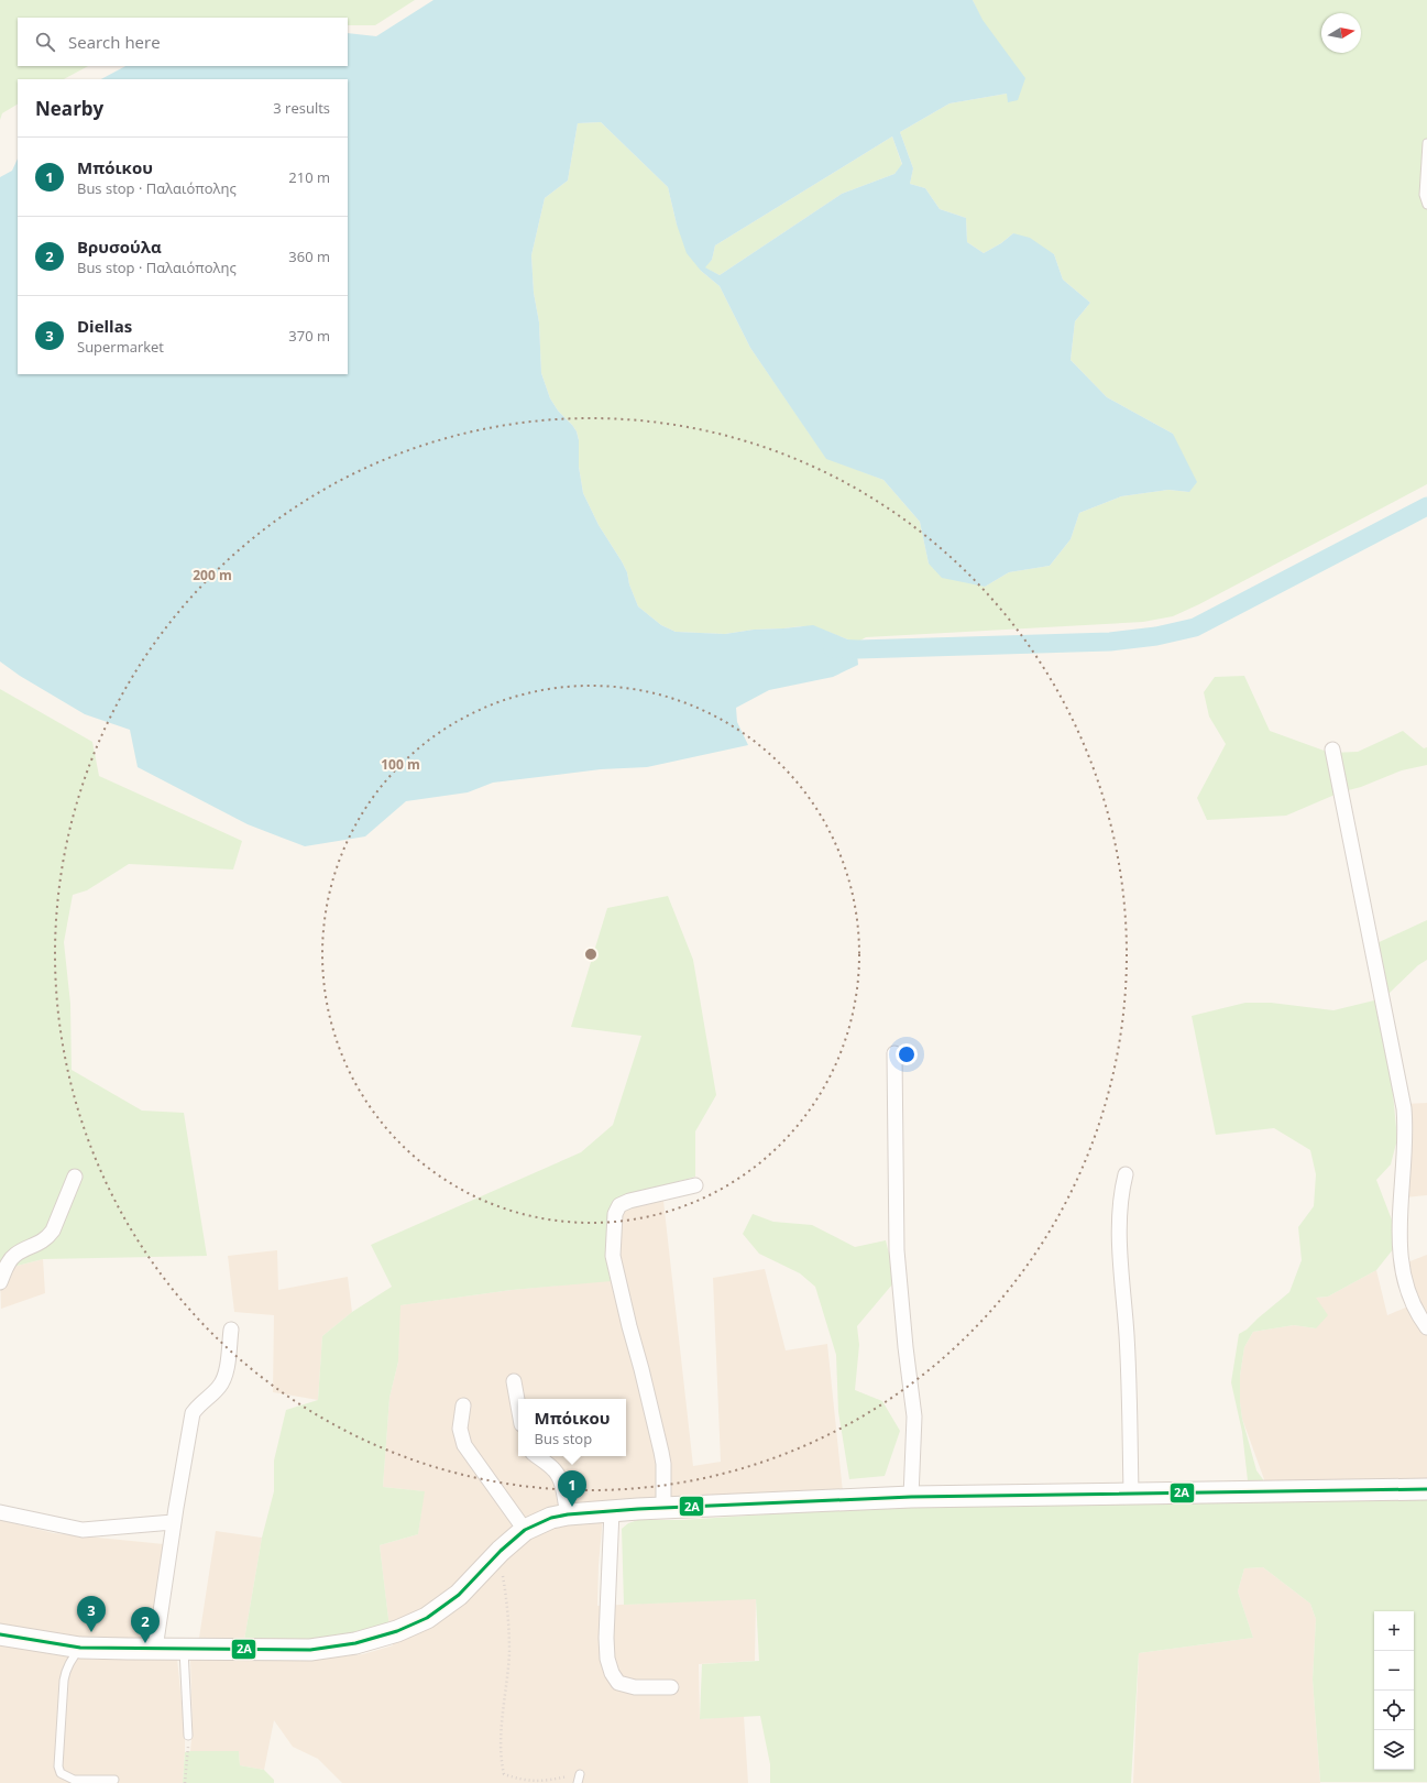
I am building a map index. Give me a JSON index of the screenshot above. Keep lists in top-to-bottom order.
{
  "lines": ["transit line 2Α"],
  "north": "right",
  "page": {
    "search": "Search here",
    "heading": ["Nearby", "3 results"],
    "list": [
      {
        "mark": "1",
        "name": "Μπόικου",
        "note": "Bus stop · Παλαιόπολης",
        "value": "210 m"
      },
      {
        "mark": "2",
        "name": "Βρυσούλα",
        "note": "Bus stop · Παλαιόπολης",
        "value": "360 m"
      },
      {
        "mark": "3",
        "name": "Diellas",
        "note": "Supermarket",
        "value": "370 m"
      }
    ],
    "popup": ["Μπόικου", "Bus stop"],
    "pins": ["1", "3", "2"],
    "map_buttons": ["+", "−"]
  },
  "rings": ["200 m", "100 m"]
}
